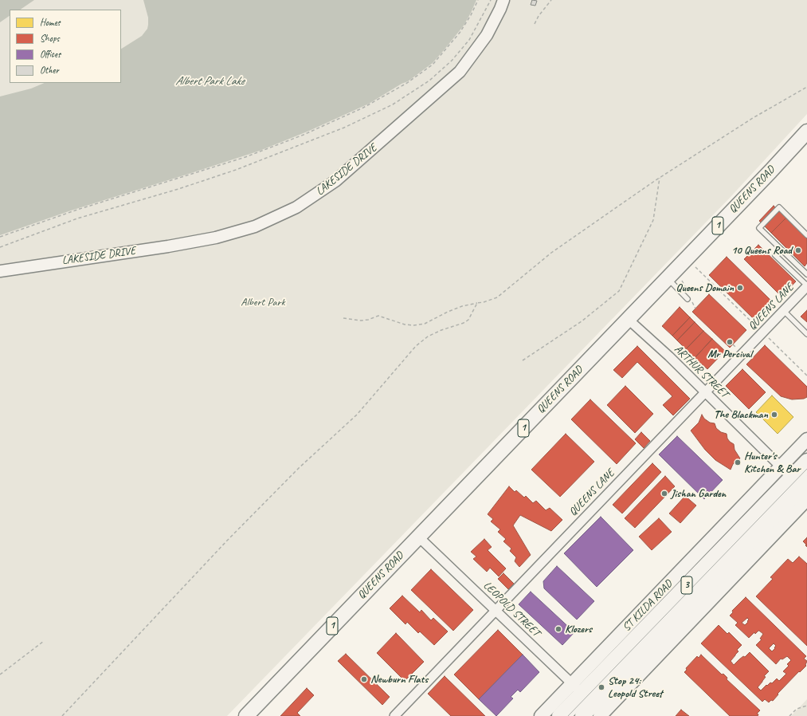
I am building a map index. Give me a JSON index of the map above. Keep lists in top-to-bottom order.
{
  "streets": {
    "main road": [
      "QUEENS ROAD",
      "1",
      "3",
      "ST KILDA ROAD"
    ],
    "street": [
      "LAKESIDE DRIVE",
      "QUEENS LANE",
      "ARTHUR STREET",
      "LEOPOLD STREET"
    ]
  },
  "crossings": [
    ["QUEENS ROAD", "ARTHUR STREET"],
    ["QUEENS ROAD", "LEOPOLD STREET"],
    ["QUEENS LANE", "ARTHUR STREET"],
    ["QUEENS LANE", "LEOPOLD STREET"],
    ["ARTHUR STREET", "ST KILDA ROAD"],
    ["ST KILDA ROAD", "LEOPOLD STREET"]
  ],
  "water": ["Albert Park Lake"],
  "parks": ["Albert Park"],
  "places": [
    "10 Queens Road",
    "Queens Domain",
    "Mr Percival",
    "The Blackman",
    "Hunter's Kitchen & Bar",
    "Jishan Garden",
    "Klozers",
    "Newburn Flats",
    "Stop 24: Leopold Street"
  ],
  "legend": [
    "Homes",
    "Shops",
    "Offices",
    "Other"
  ]
}
